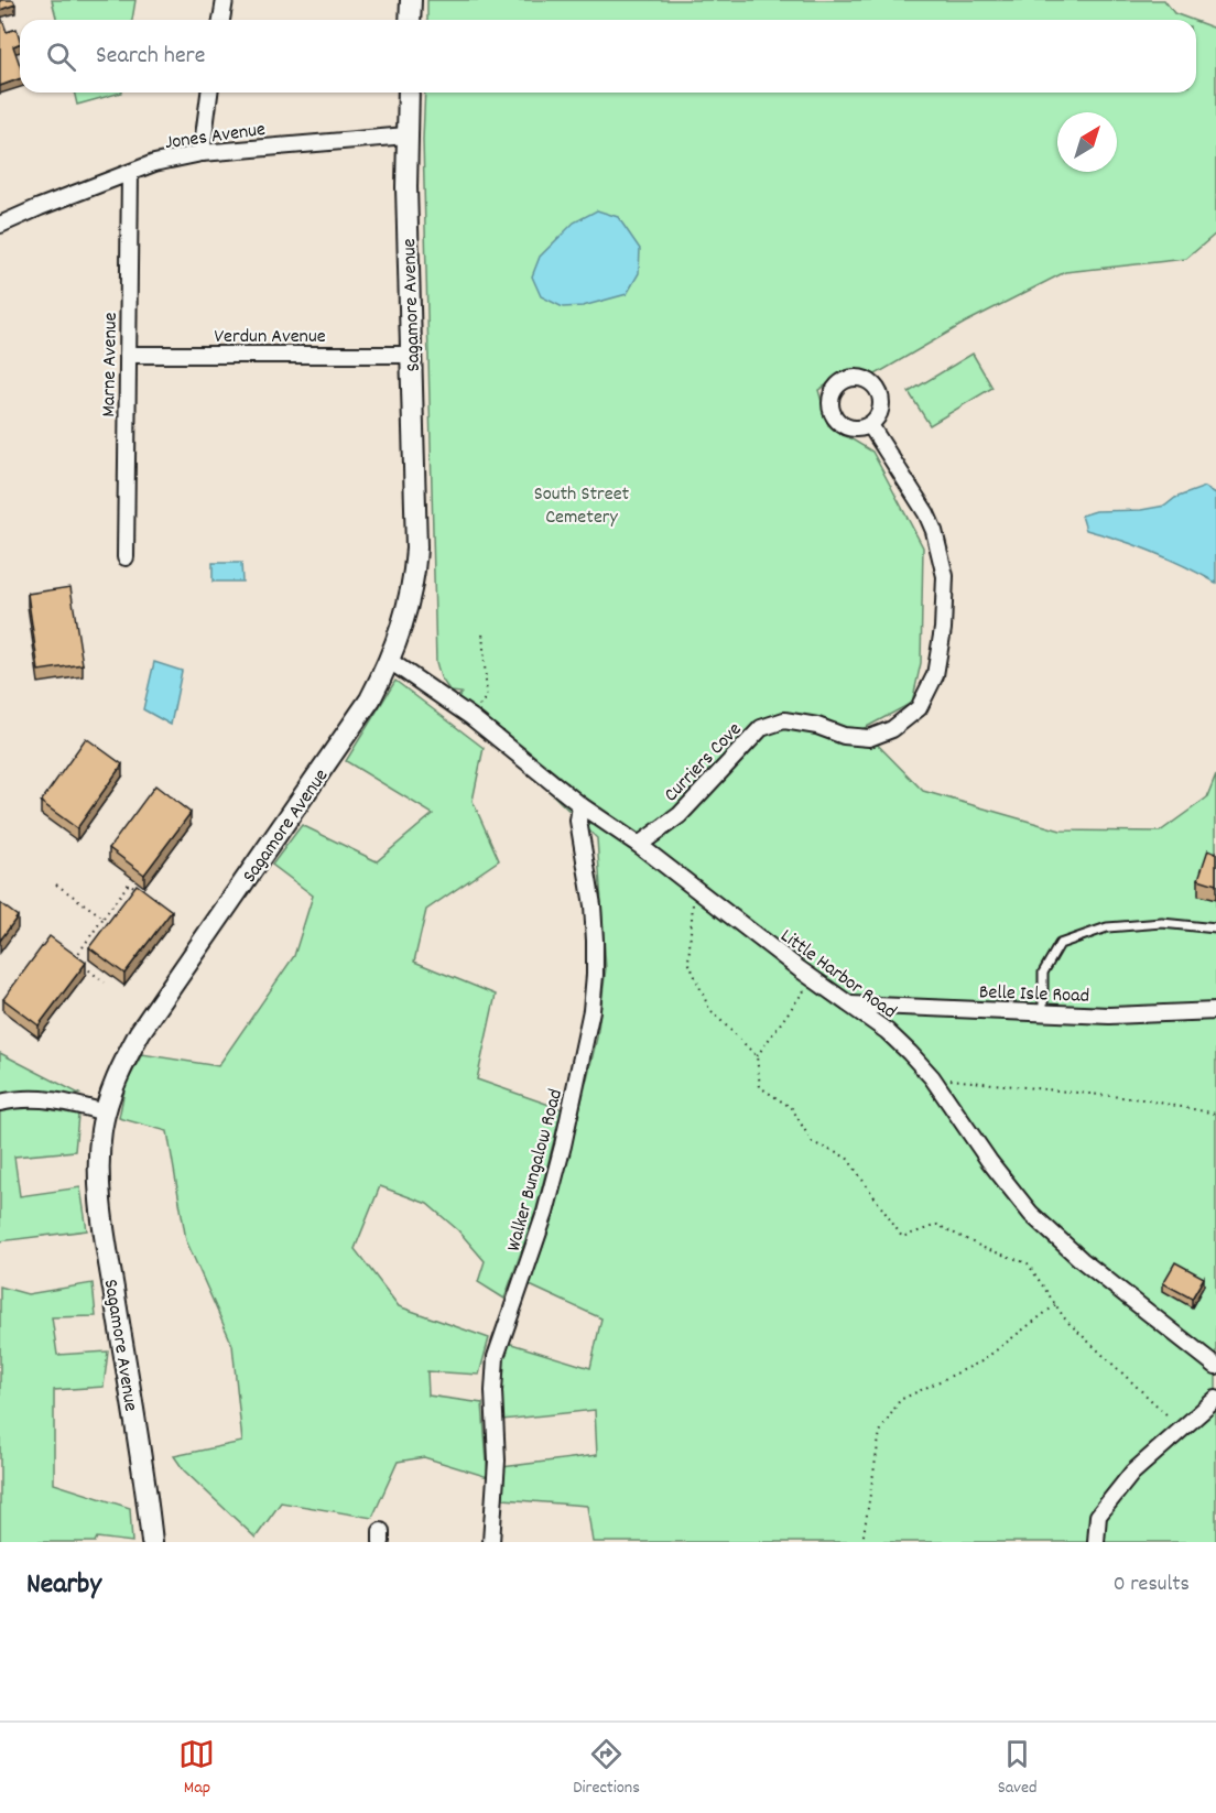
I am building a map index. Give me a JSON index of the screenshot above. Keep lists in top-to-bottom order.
{
  "streets": {
    "main road": ["Sagamore Avenue"],
    "street": [
      "Jones Avenue",
      "Verdun Avenue",
      "Marne Avenue",
      "Curriers Cove",
      "Little Harbor Road",
      "Belle Isle Road",
      "Walker Bungalow Road"
    ]
  },
  "crossings": [
    ["Jones Avenue", "Sagamore Avenue"],
    ["Jones Avenue", "Marne Avenue"],
    ["Sagamore Avenue", "Verdun Avenue"],
    ["Sagamore Avenue", "Little Harbor Road"],
    ["Verdun Avenue", "Marne Avenue"],
    ["Curriers Cove", "Little Harbor Road"],
    ["Little Harbor Road", "Belle Isle Road"],
    ["Little Harbor Road", "Walker Bungalow Road"]
  ],
  "parks": ["South Street Cemetery"],
  "north": "top right",
  "page": {
    "search": "Search here",
    "heading": ["Nearby", "0 results"],
    "nav": ["Map", "Directions", "Saved"]
  }
}
